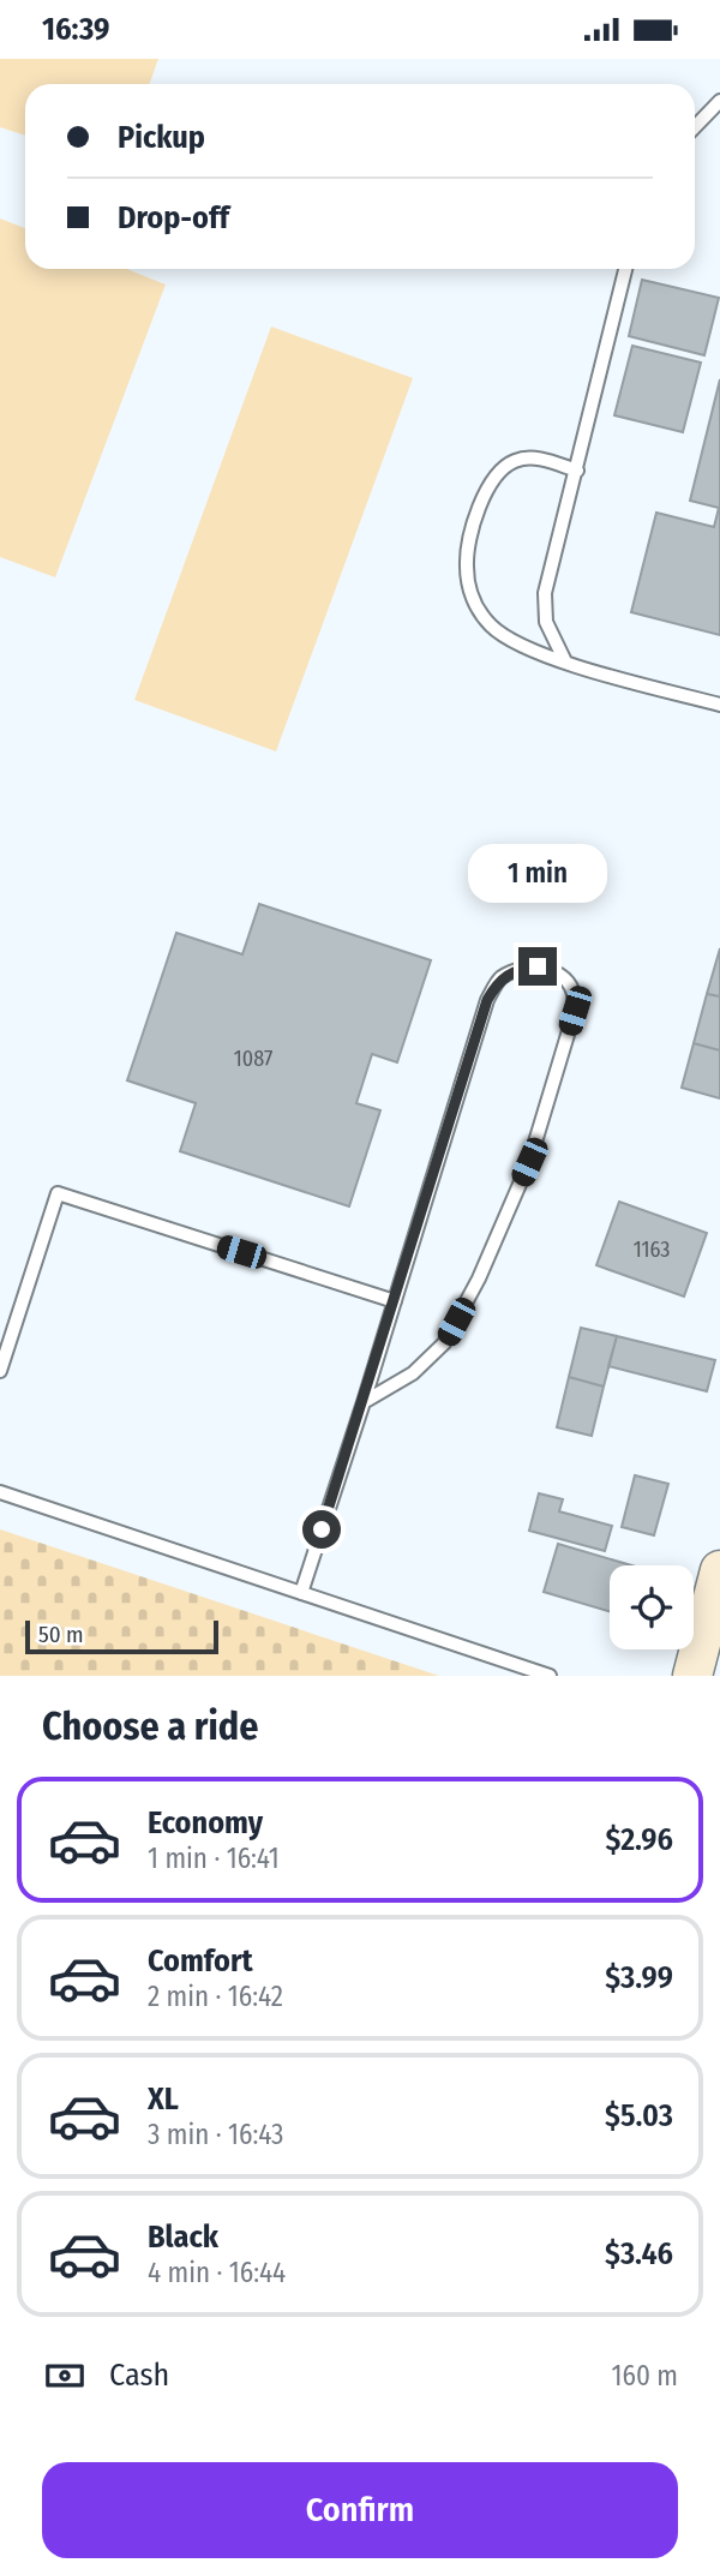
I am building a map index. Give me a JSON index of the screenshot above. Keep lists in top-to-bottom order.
{
  "house_numbers": ["1087", "1163"],
  "scale_bar": "50 m",
  "page": {
    "status": "16:39",
    "banner": ["Pickup", "Drop-off"],
    "bubble": "1 min",
    "scale": "50 m",
    "heading": "Choose a ride",
    "list": [
      {
        "name": "Economy",
        "note": "1 min · 16:41",
        "value": "$2.96"
      },
      {
        "name": "Comfort",
        "note": "2 min · 16:42",
        "value": "$3.99"
      },
      {
        "name": "XL",
        "note": "3 min · 16:43",
        "value": "$5.03"
      },
      {
        "name": "Black",
        "note": "4 min · 16:44",
        "value": "$3.46"
      }
    ],
    "pay": ["Cash", "160 m"],
    "buttons": "Confirm"
  }
}
